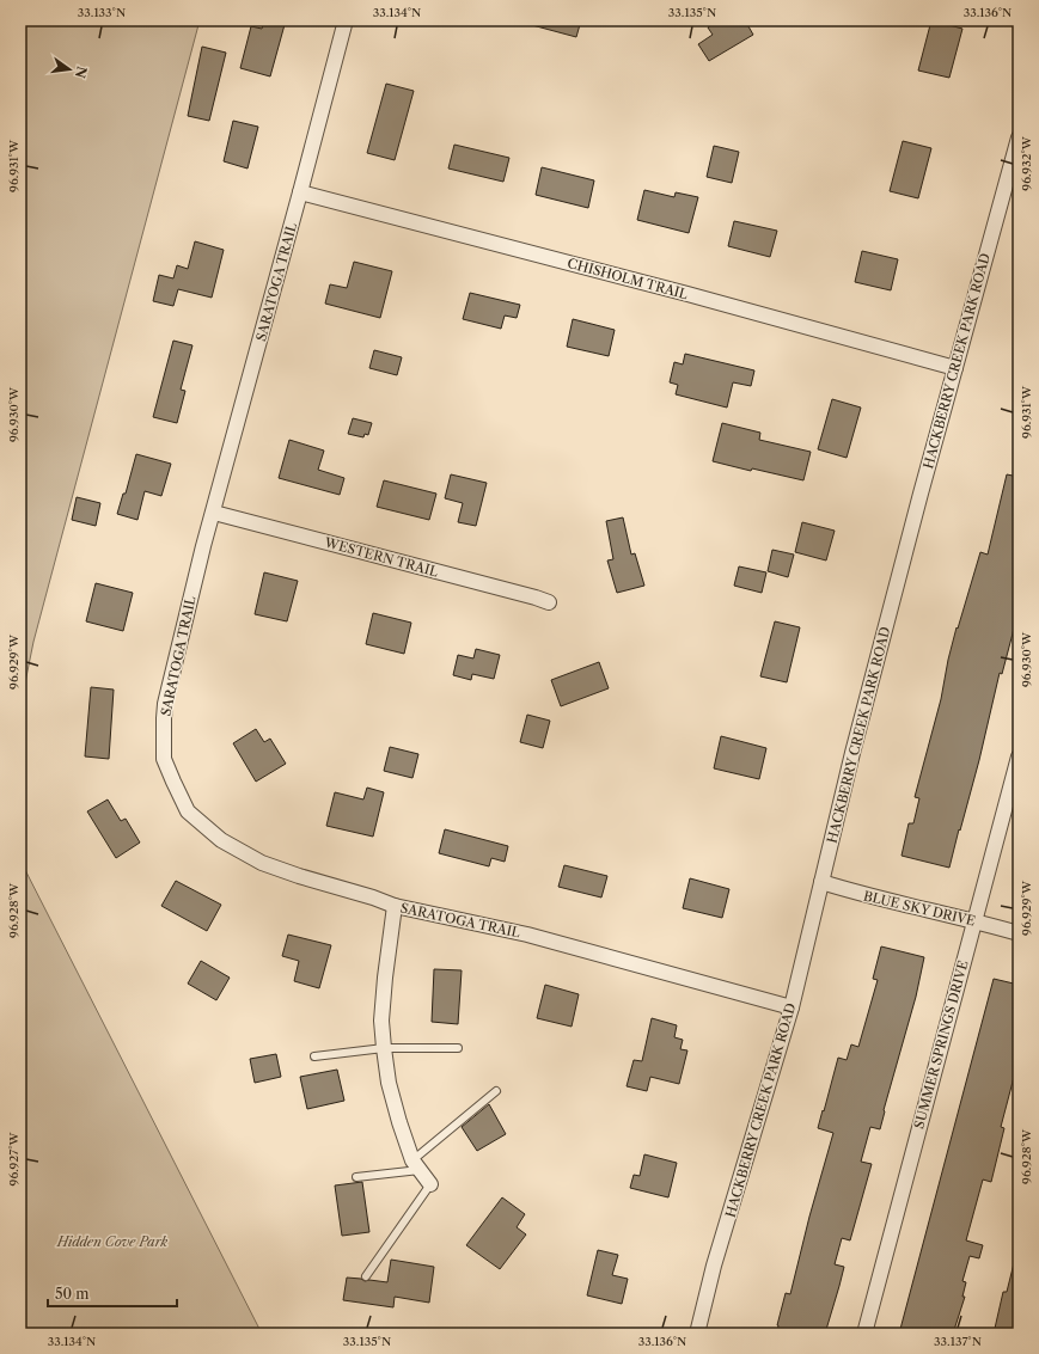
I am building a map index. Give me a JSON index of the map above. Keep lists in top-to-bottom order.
{
  "streets": {
    "street": [
      "CHISHOLM TRAIL",
      "SARATOGA TRAIL",
      "HACKBERRY CREEK PARK ROAD",
      "WESTERN TRAIL",
      "BLUE SKY DRIVE",
      "SUMMER SPRINGS DRIVE"
    ]
  },
  "crossings": [
    ["CHISHOLM TRAIL", "SARATOGA TRAIL"],
    ["CHISHOLM TRAIL", "HACKBERRY CREEK PARK ROAD"],
    ["SARATOGA TRAIL", "HACKBERRY CREEK PARK ROAD"],
    ["SARATOGA TRAIL", "WESTERN TRAIL"],
    ["HACKBERRY CREEK PARK ROAD", "BLUE SKY DRIVE"],
    ["BLUE SKY DRIVE", "SUMMER SPRINGS DRIVE"]
  ],
  "parks": ["Hidden Cove Park"],
  "scale_bar": "50 m",
  "north": "right",
  "coordinates": [
    "33.133°N",
    "33.134°N",
    "33.135°N",
    "33.136°N",
    "96.932°W",
    "96.931°W",
    "96.930°W",
    "96.929°W",
    "96.928°W",
    "96.927°W",
    "33.137°N"
  ]
}
